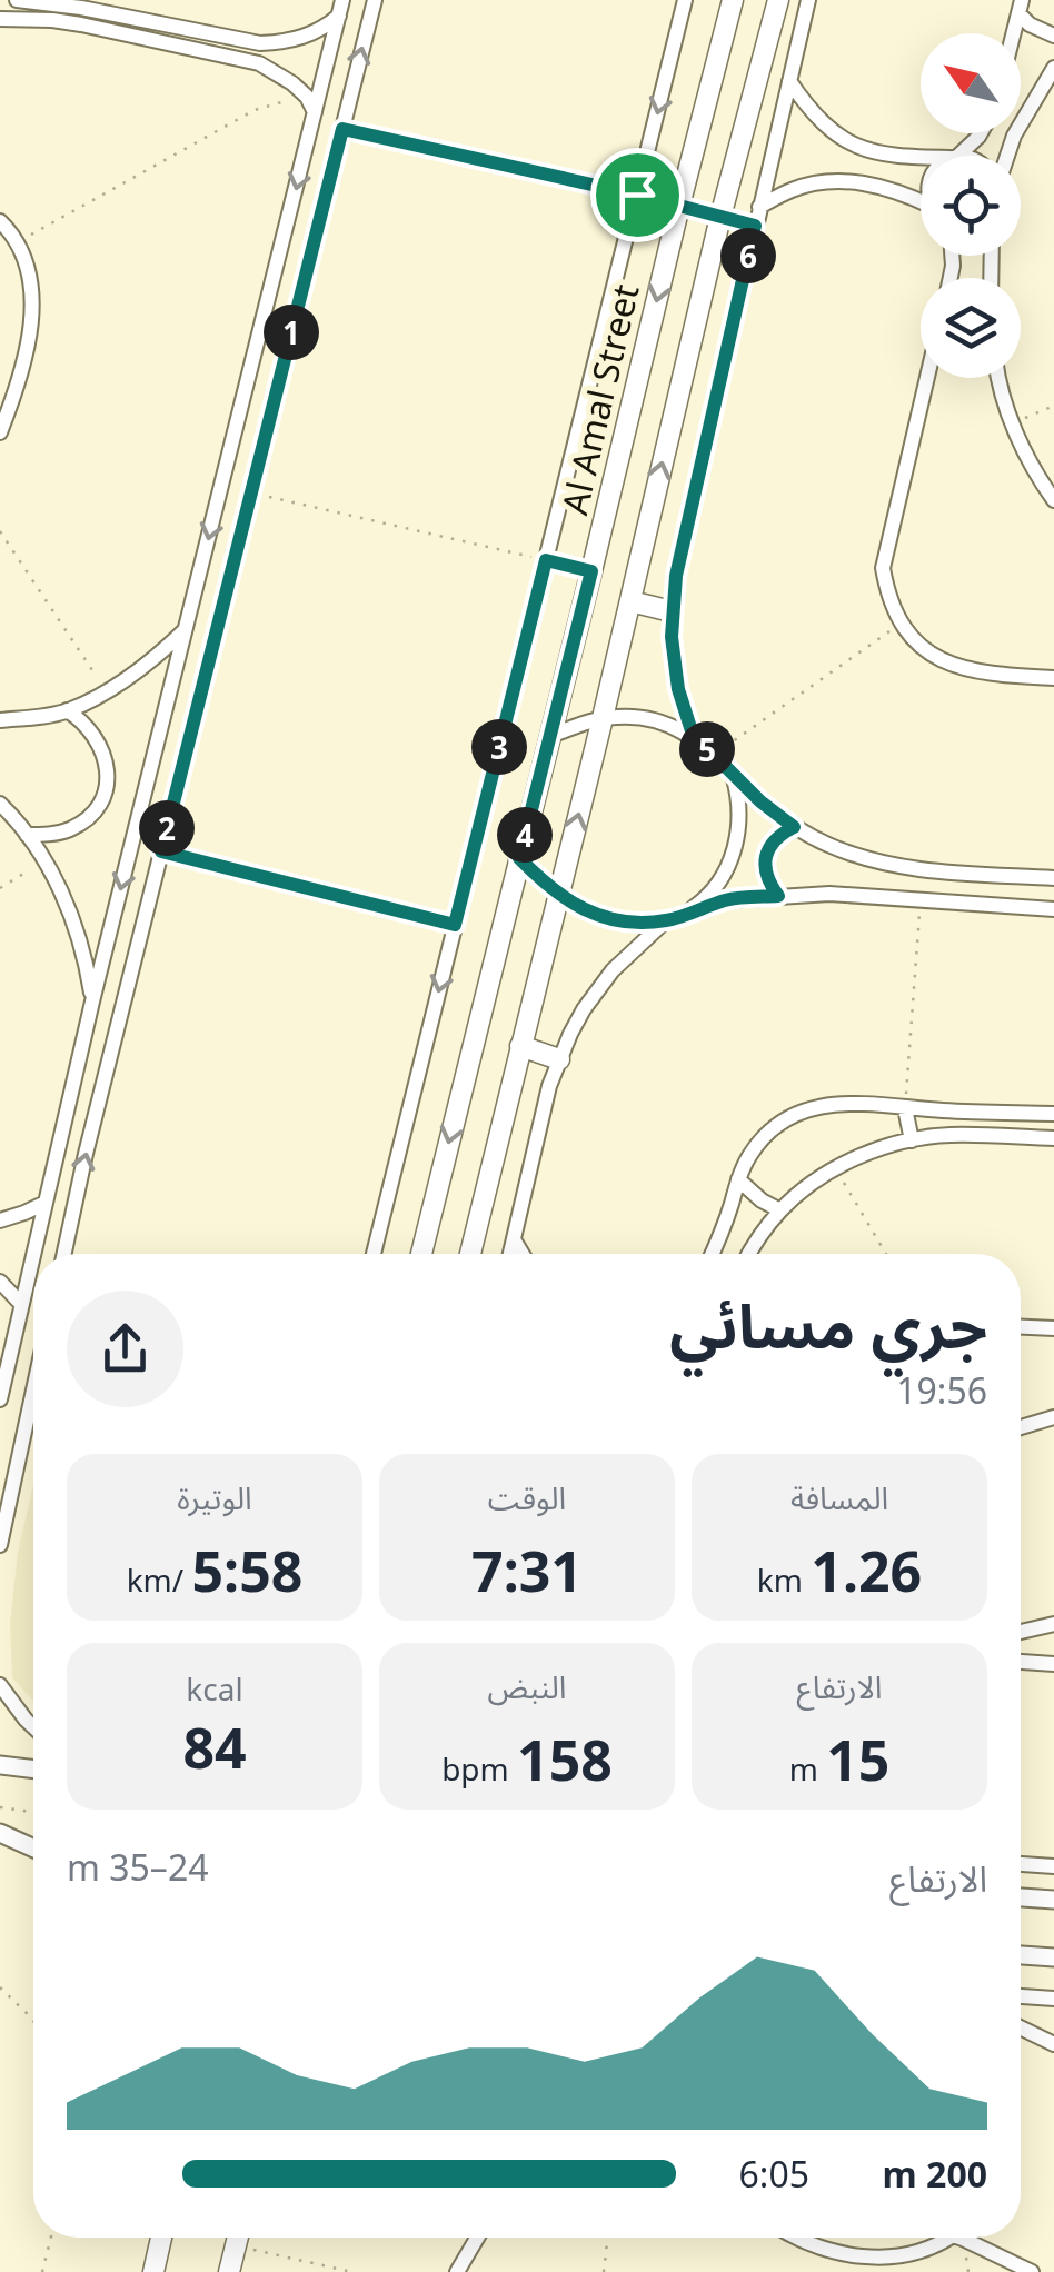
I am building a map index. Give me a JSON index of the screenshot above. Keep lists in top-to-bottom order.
{
  "streets": {
    "main road": ["Al Amal Street"]
  },
  "north": "top left",
  "page": {
    "pins": [
      "6",
      "1",
      "3",
      "5",
      "2",
      "4"
    ],
    "heading": ["جري مسائي", "19:56"],
    "stats": [
      ["المسافة", "1.26 km"],
      ["الوقت", "7:31"],
      ["الوتيرة", "5:58 /km"],
      ["الارتفاع", "15 m"],
      ["النبض", "158 bpm"],
      ["kcal", "84"]
    ],
    "chart": ["الارتفاع", "24–35 m"],
    "list": [
      {
        "name": "200 m",
        "note": "6:05"
      }
    ]
  }
}
